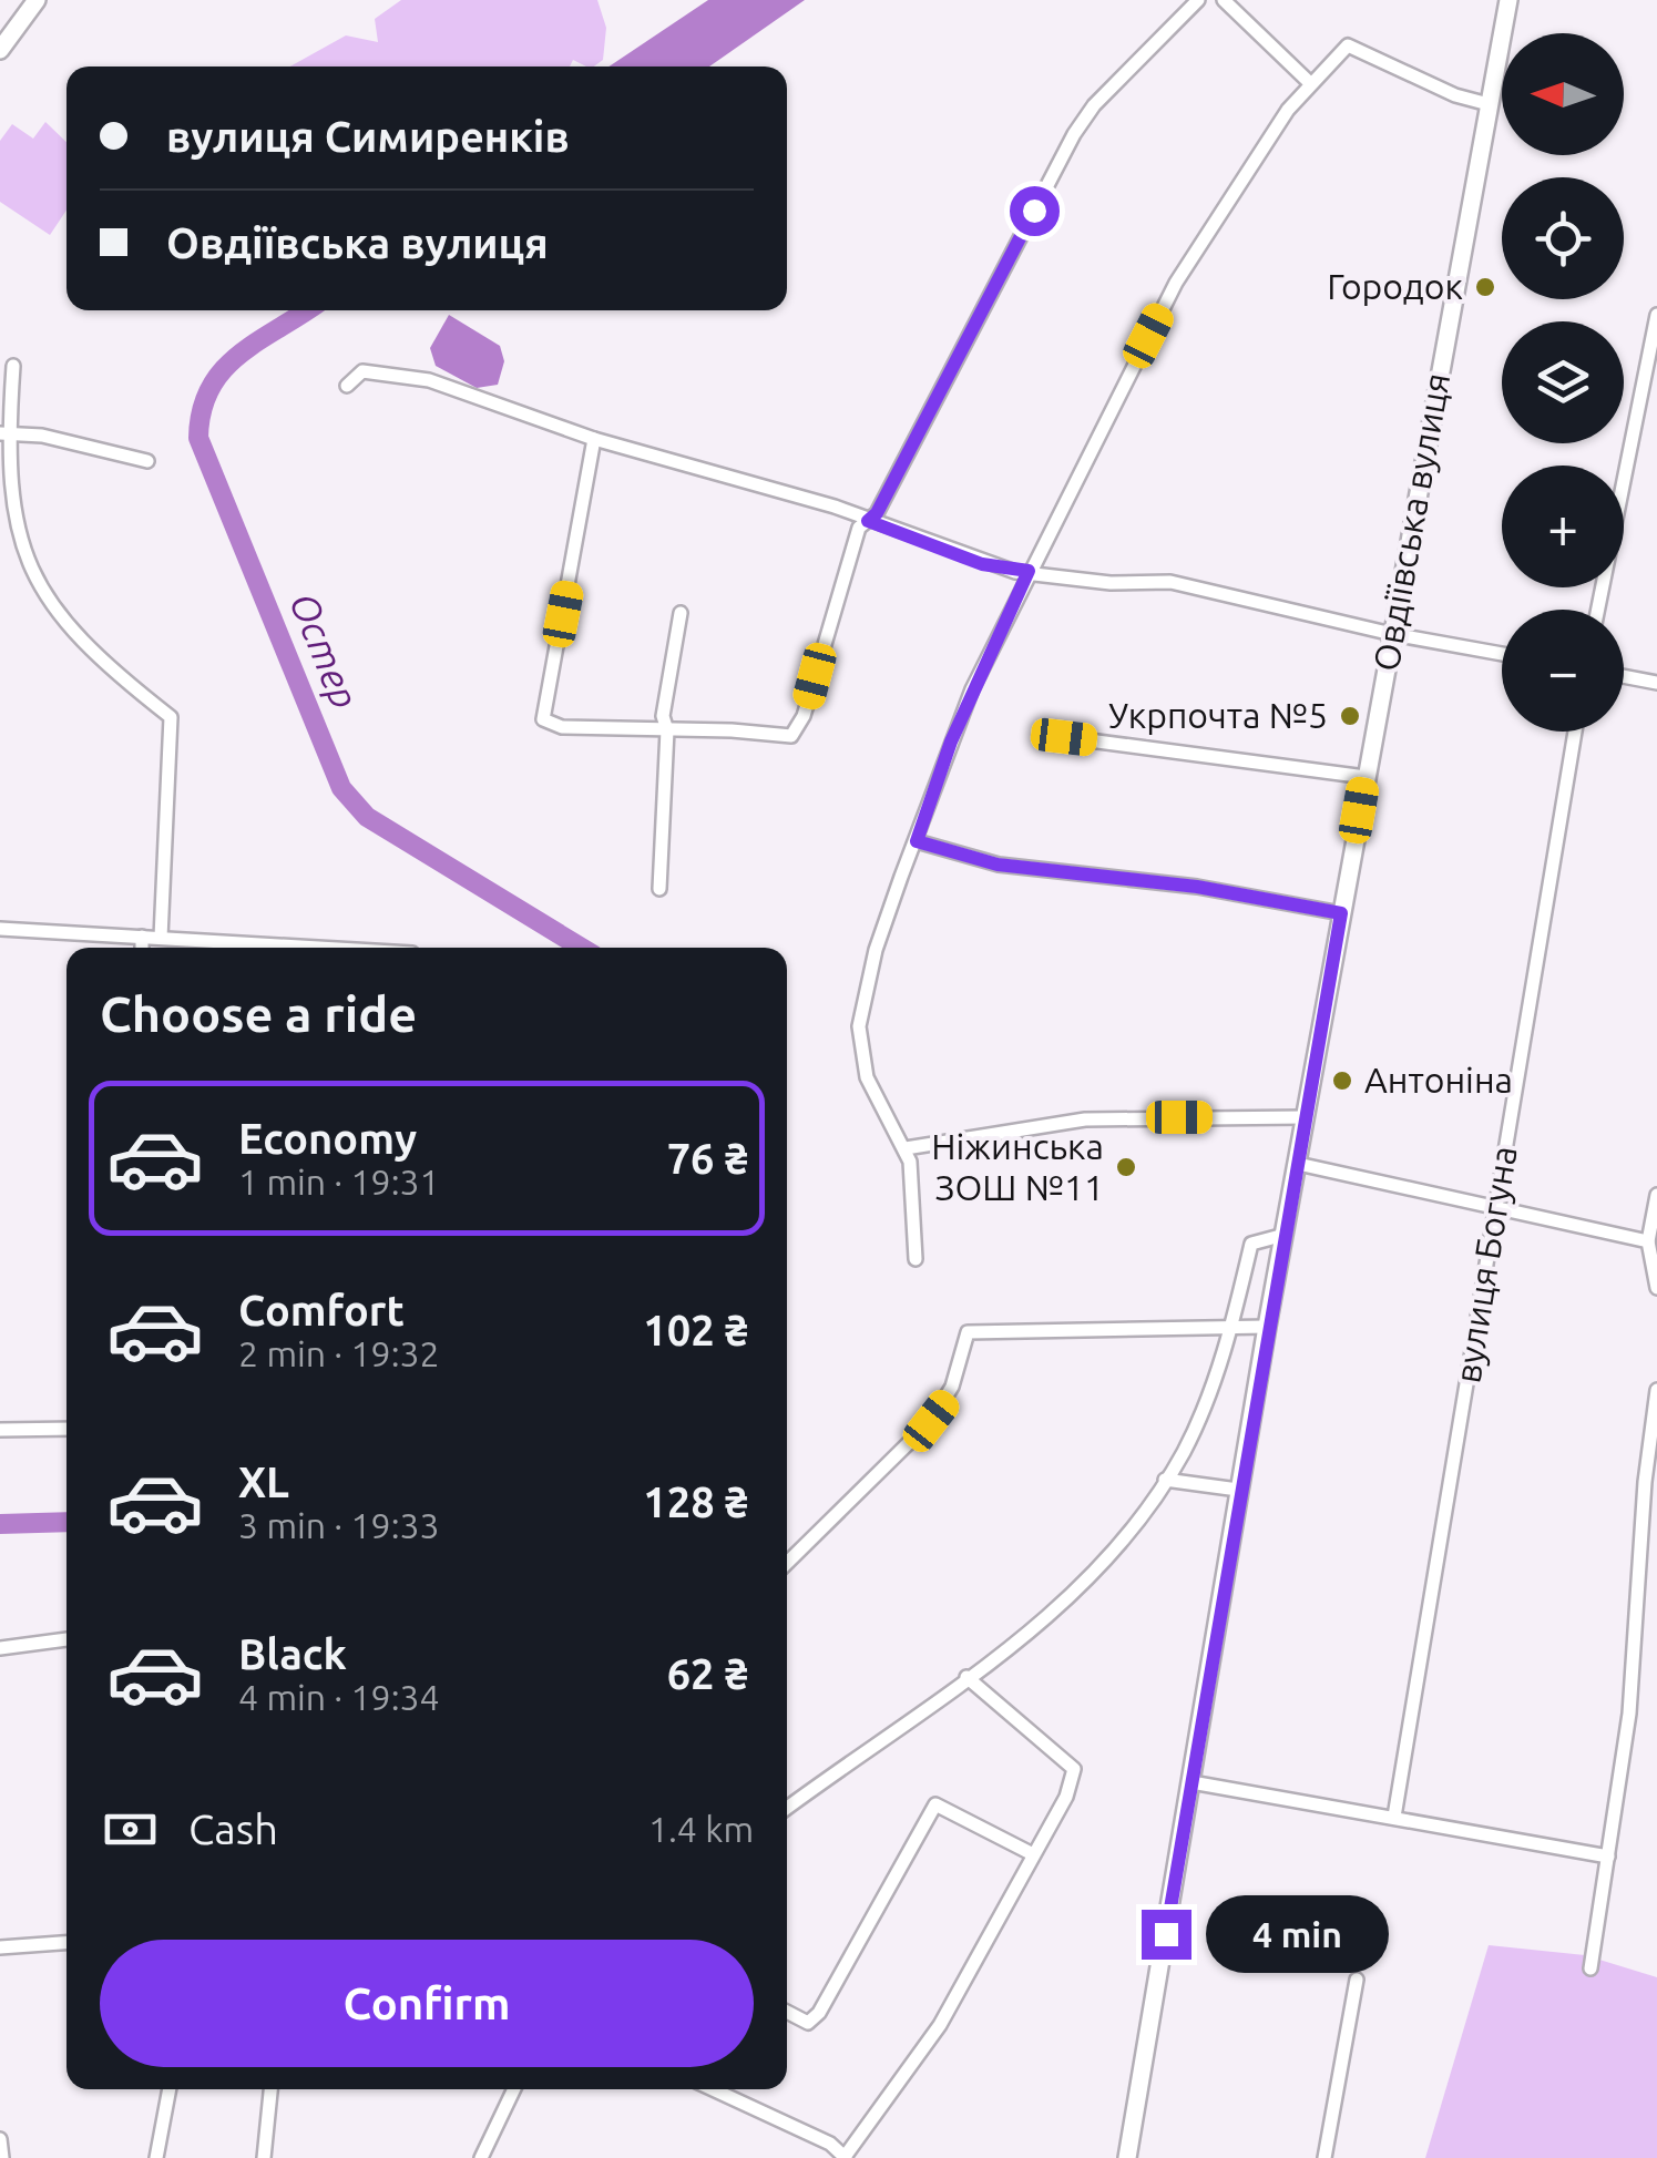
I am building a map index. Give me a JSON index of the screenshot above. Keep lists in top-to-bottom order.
{
  "streets": {
    "main road": ["Овдіївська вулиця"],
    "street": ["вулиця Богуна"]
  },
  "water": ["Остер"],
  "places": [
    "Городок",
    "Укрпочта №5",
    "Антоніна",
    "Ніжинська ЗОШ №11"
  ],
  "north": "left",
  "page": {
    "map_buttons": ["+", "−"],
    "banner": ["вулиця Симиренків", "Овдіївська вулиця"],
    "heading": "Choose a ride",
    "list": [
      {
        "name": "Economy",
        "note": "1 min · 19:31",
        "value": "76 ₴"
      },
      {
        "name": "Comfort",
        "note": "2 min · 19:32",
        "value": "102 ₴"
      },
      {
        "name": "XL",
        "note": "3 min · 19:33",
        "value": "128 ₴"
      },
      {
        "name": "Black",
        "note": "4 min · 19:34",
        "value": "62 ₴"
      }
    ],
    "pay": ["Cash", "1.4 km"],
    "bubble": "4 min",
    "buttons": "Confirm"
  }
}
